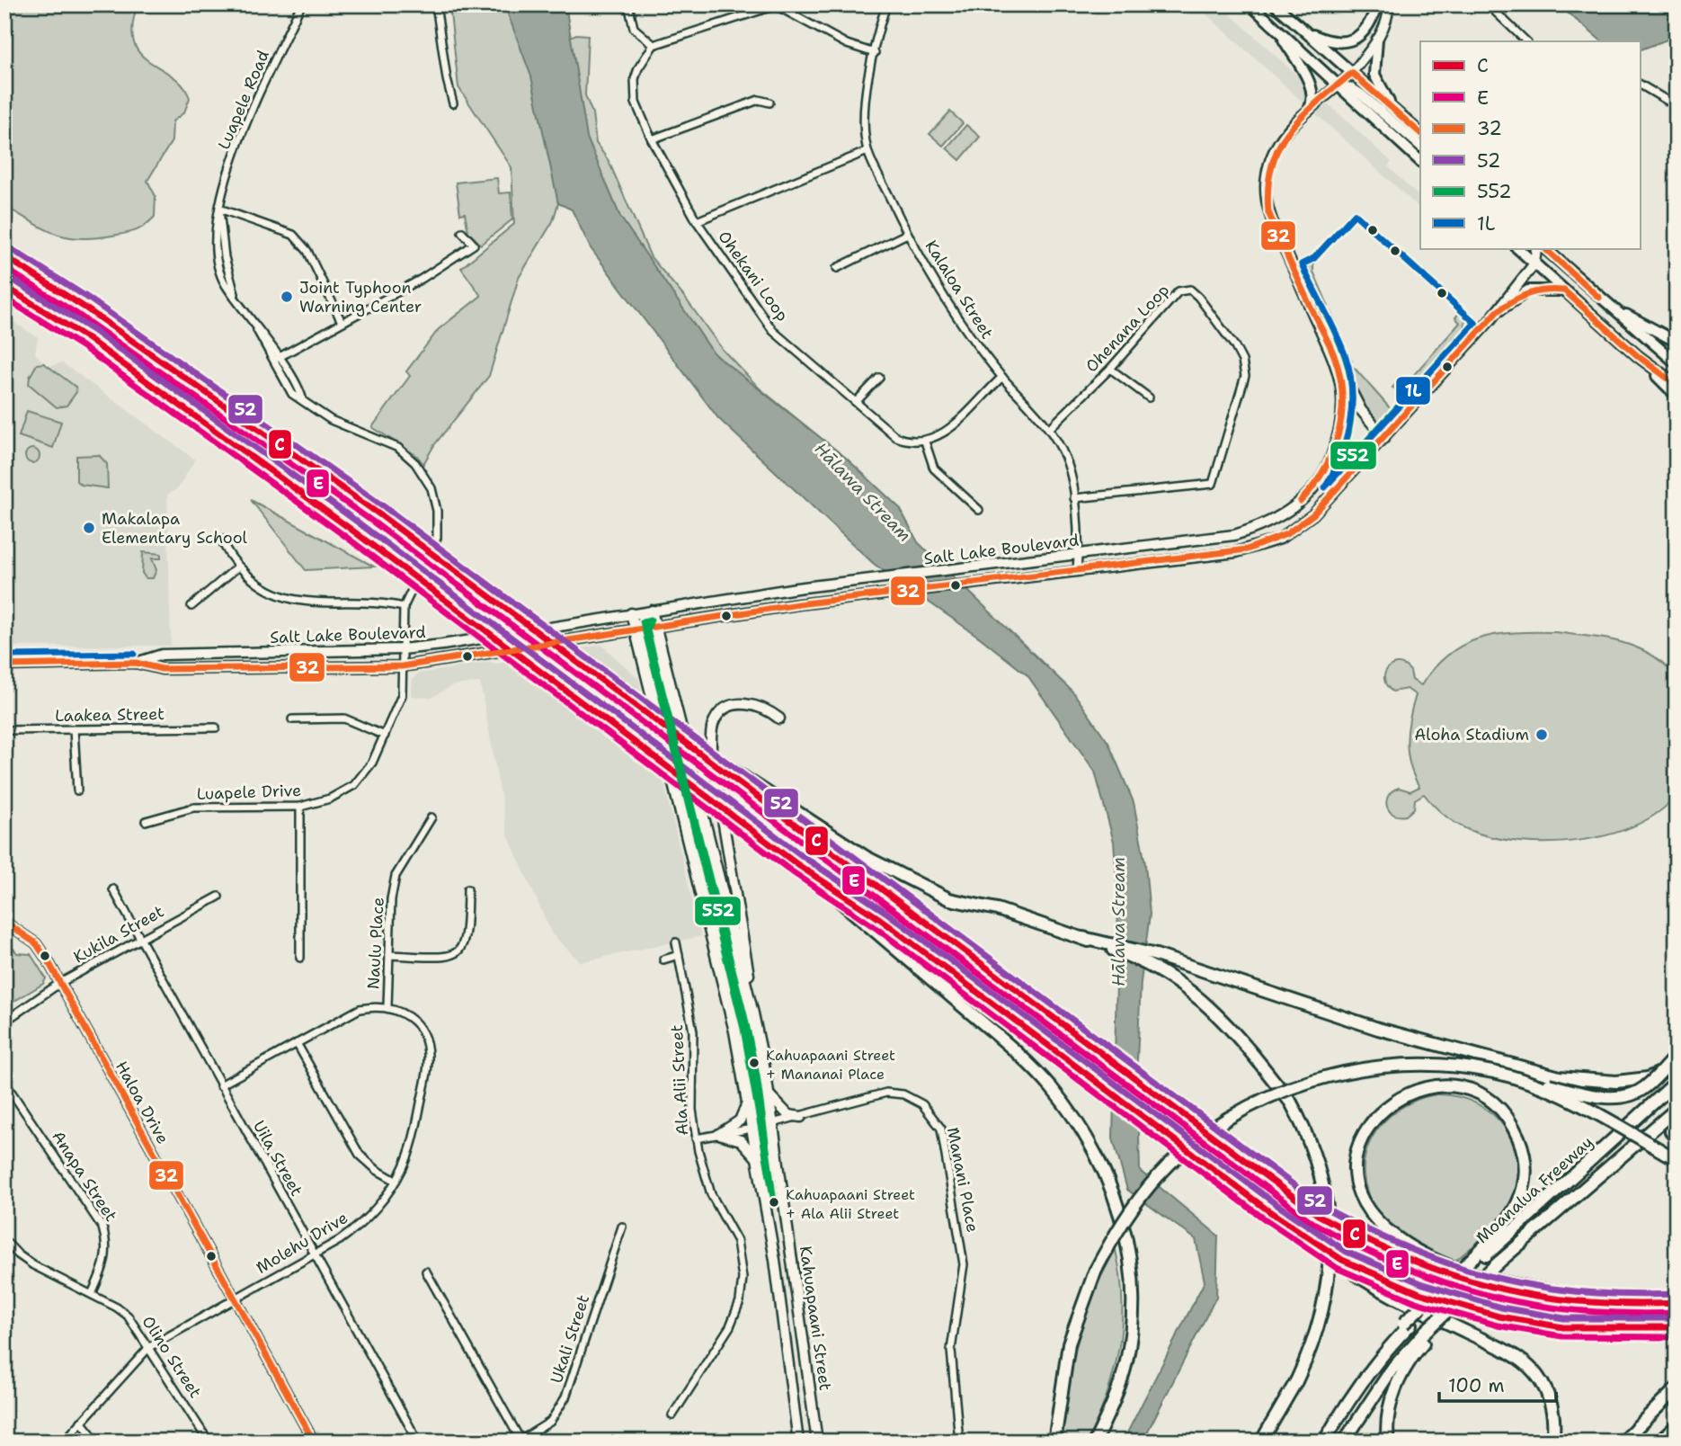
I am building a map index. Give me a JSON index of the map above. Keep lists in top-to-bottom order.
{
  "streets": {
    "highway": ["Moanalua Freeway"],
    "main road": ["Salt Lake Boulevard", "Kahuapaani Street"],
    "street": [
      "Luapele Road",
      "Ohekani Loop",
      "Kalaloa Street",
      "Ohenana Loop",
      "Laakea Street",
      "Luapele Drive",
      "Kukila Street",
      "Naulu Place",
      "Ala Alii Street",
      "Haloa Drive",
      "Uila Street",
      "Anapa Street",
      "Manani Place",
      "Molehu Drive",
      "Ukali Street",
      "Olino Street"
    ]
  },
  "crossings": [
    ["Luapele Road", "Salt Lake Boulevard"],
    ["Luapele Road", "Luapele Drive"],
    ["Kalaloa Street", "Ohenana Loop"],
    ["Kalaloa Street", "Salt Lake Boulevard"],
    ["Salt Lake Boulevard", "Luapele Drive"],
    ["Salt Lake Boulevard", "Kahuapaani Street"],
    ["Kukila Street", "Haloa Drive"],
    ["Kukila Street", "Uila Street"],
    ["Naulu Place", "Molehu Drive"],
    ["Ala Alii Street", "Manani Place"],
    ["Haloa Drive", "Molehu Drive"],
    ["Uila Street", "Molehu Drive"],
    ["Anapa Street", "Olino Street"],
    ["Manani Place", "Kahuapaani Street"],
    ["Molehu Drive", "Olino Street"]
  ],
  "water": ["Hālawa Stream"],
  "places": [
    "Joint Typhoon Warning Center",
    "Makalapa Elementary School",
    "Aloha Stadium",
    "Kahuapaani Street + Mananai Place",
    "Kahuapaani Street + Ala Alii Street"
  ],
  "lines": [
    "transit line 32",
    "transit line 552",
    "transit line 1L",
    "transit line 52",
    "transit line C",
    "transit line E"
  ],
  "legend": [
    "C",
    "E",
    "32",
    "52",
    "552",
    "1L"
  ],
  "scale_bar": "100 m"
}
